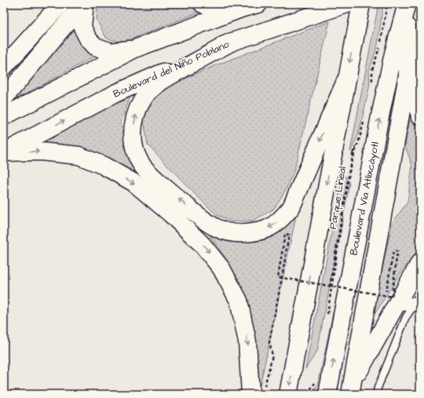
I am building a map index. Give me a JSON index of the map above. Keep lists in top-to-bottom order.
{
  "streets": {
    "main road": ["Boulevard del Niño Poblano", "Boulevard Vía Atlixcáyotl"],
    "path": ["Parque Lineal"]
  }
}
